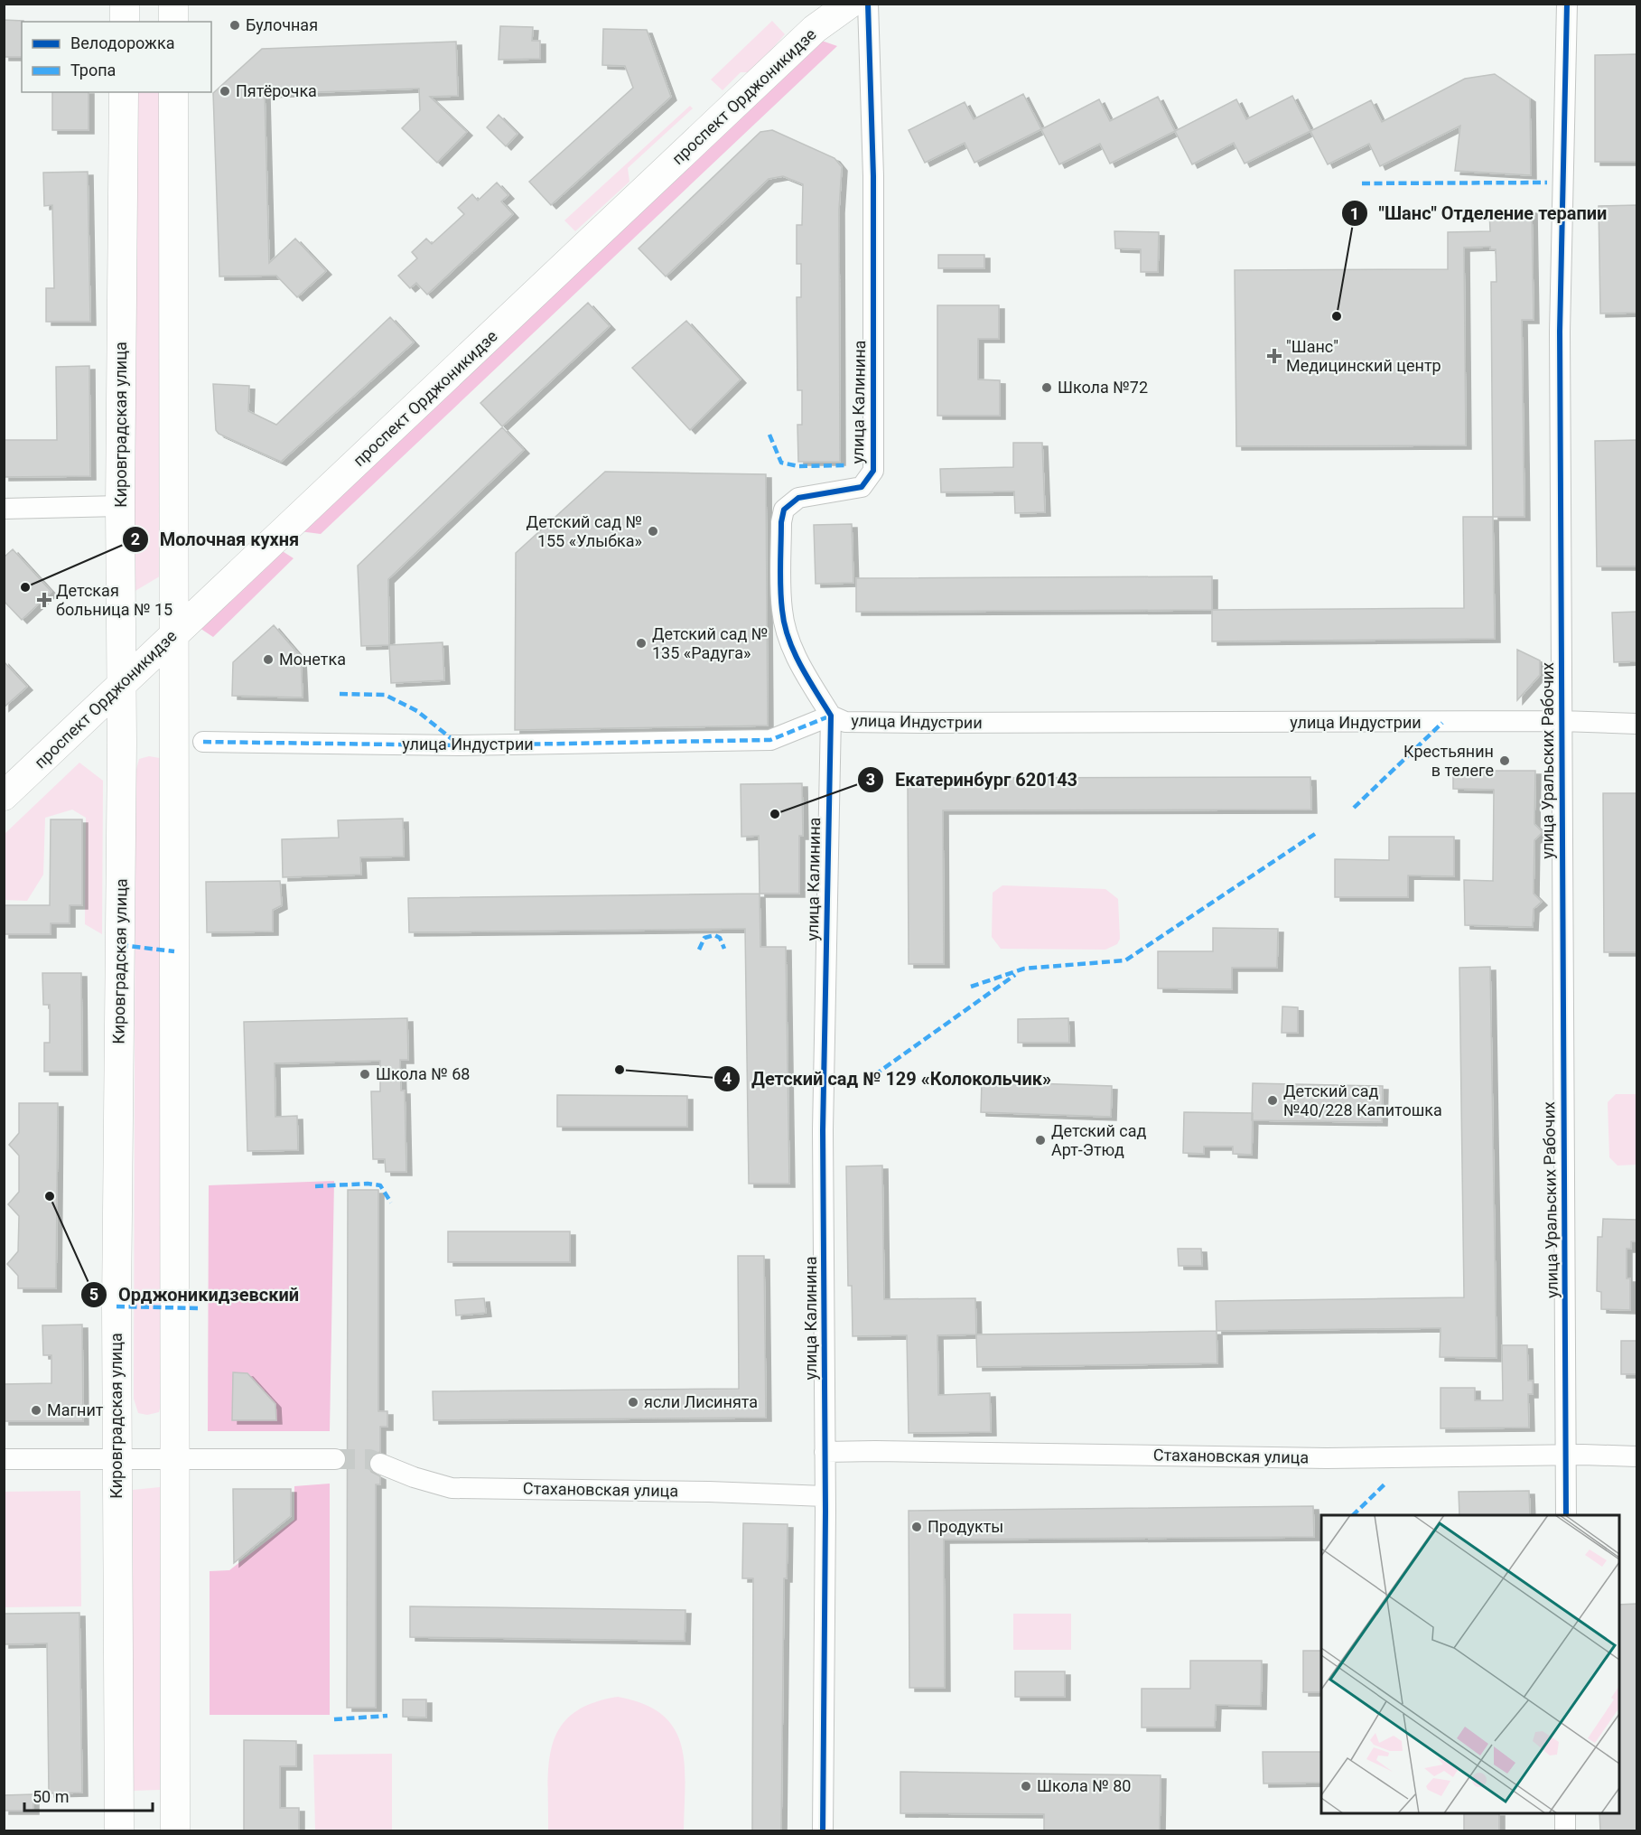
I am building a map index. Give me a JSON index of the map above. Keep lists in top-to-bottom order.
{
  "streets": {
    "main road": ["проспект Орджоникидзе", "Кировградская улица"],
    "street": [
      "улица Калинина",
      "улица Индустрии",
      "улица Уральских Рабочих",
      "Стахановская улица"
    ]
  },
  "crossings": [
    ["проспект Орджоникидзе", "Кировградская улица"],
    ["улица Калинина", "улица Индустрии"],
    ["улица Калинина", "Стахановская улица"],
    ["улица Индустрии", "улица Уральских Рабочих"],
    ["улица Уральских Рабочих", "Стахановская улица"]
  ],
  "places": {
    "other": [
      "Булочная",
      "Пятёрочка",
      "\"Шанс\" Отделение терапии",
      "Школа №72",
      "Детский сад № 155 «Улыбка»",
      "Молочная кухня",
      "Детский сад № 135 «Радуга»",
      "Монетка",
      "Крестьянин в телеге",
      "Екатеринбург 620143",
      "Детский сад № 129 «Колокольчик»",
      "Школа № 68",
      "Детский сад №40/228 Капитошка",
      "Детский сад Арт-Этюд",
      "Орджоникидзевский",
      "ясли Лисинята",
      "Магнит",
      "Продукты",
      "Школа № 80"
    ],
    "health": ["\"Шанс\" Медицинский центр", "Детская больница № 15"]
  },
  "legend": ["Велодорожка", "Тропа"],
  "scale_bar": "50 m"
}
